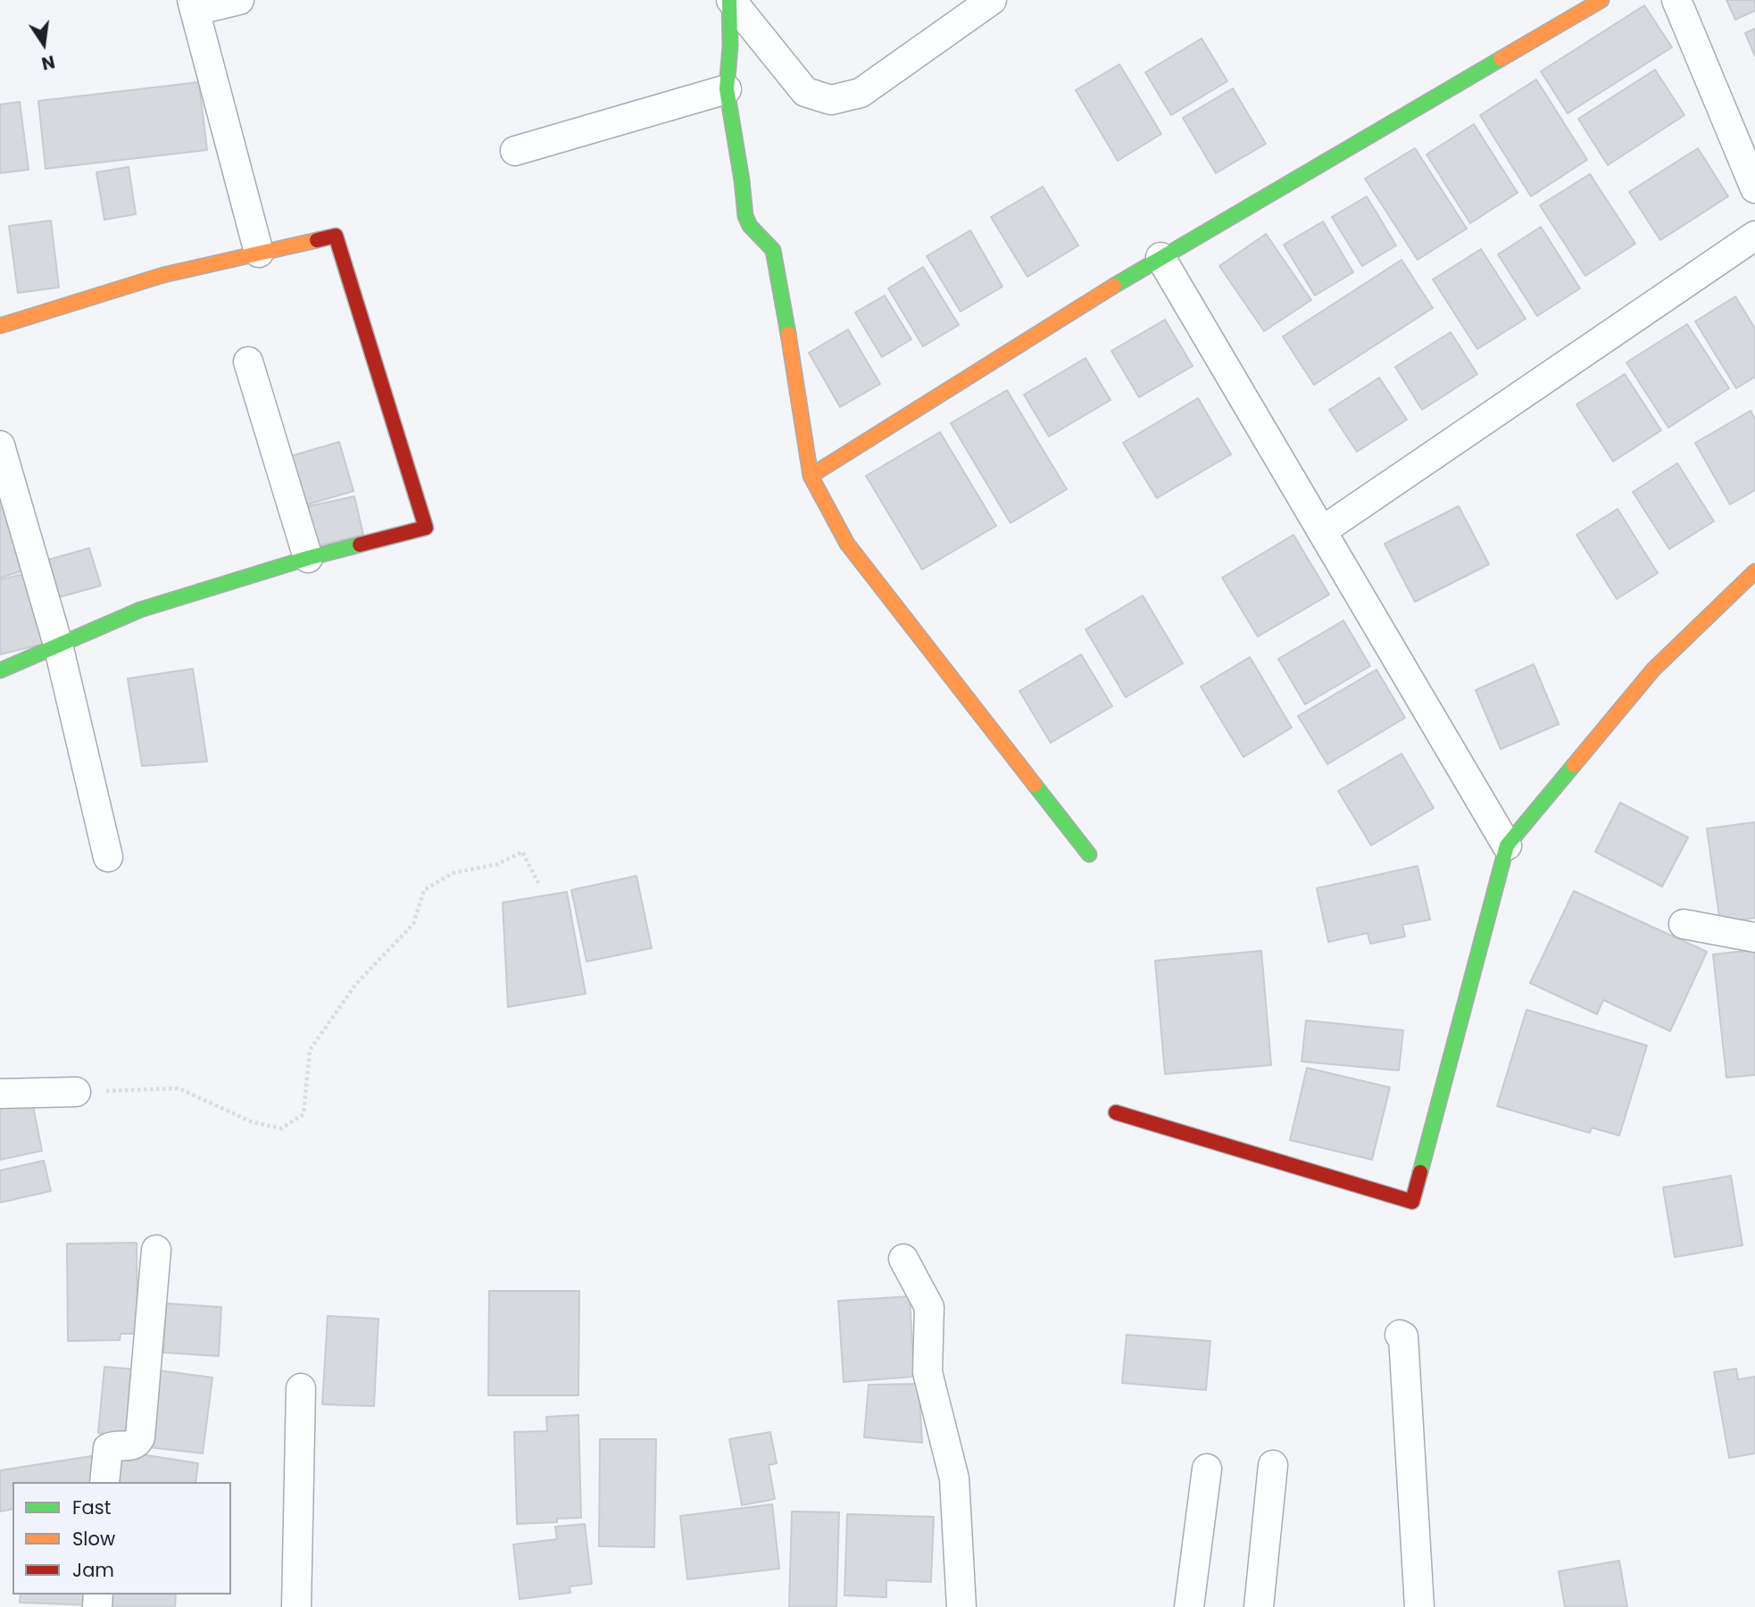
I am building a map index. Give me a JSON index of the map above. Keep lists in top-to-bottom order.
{
  "legend": ["Fast", "Slow", "Jam"],
  "north": "bottom"
}
